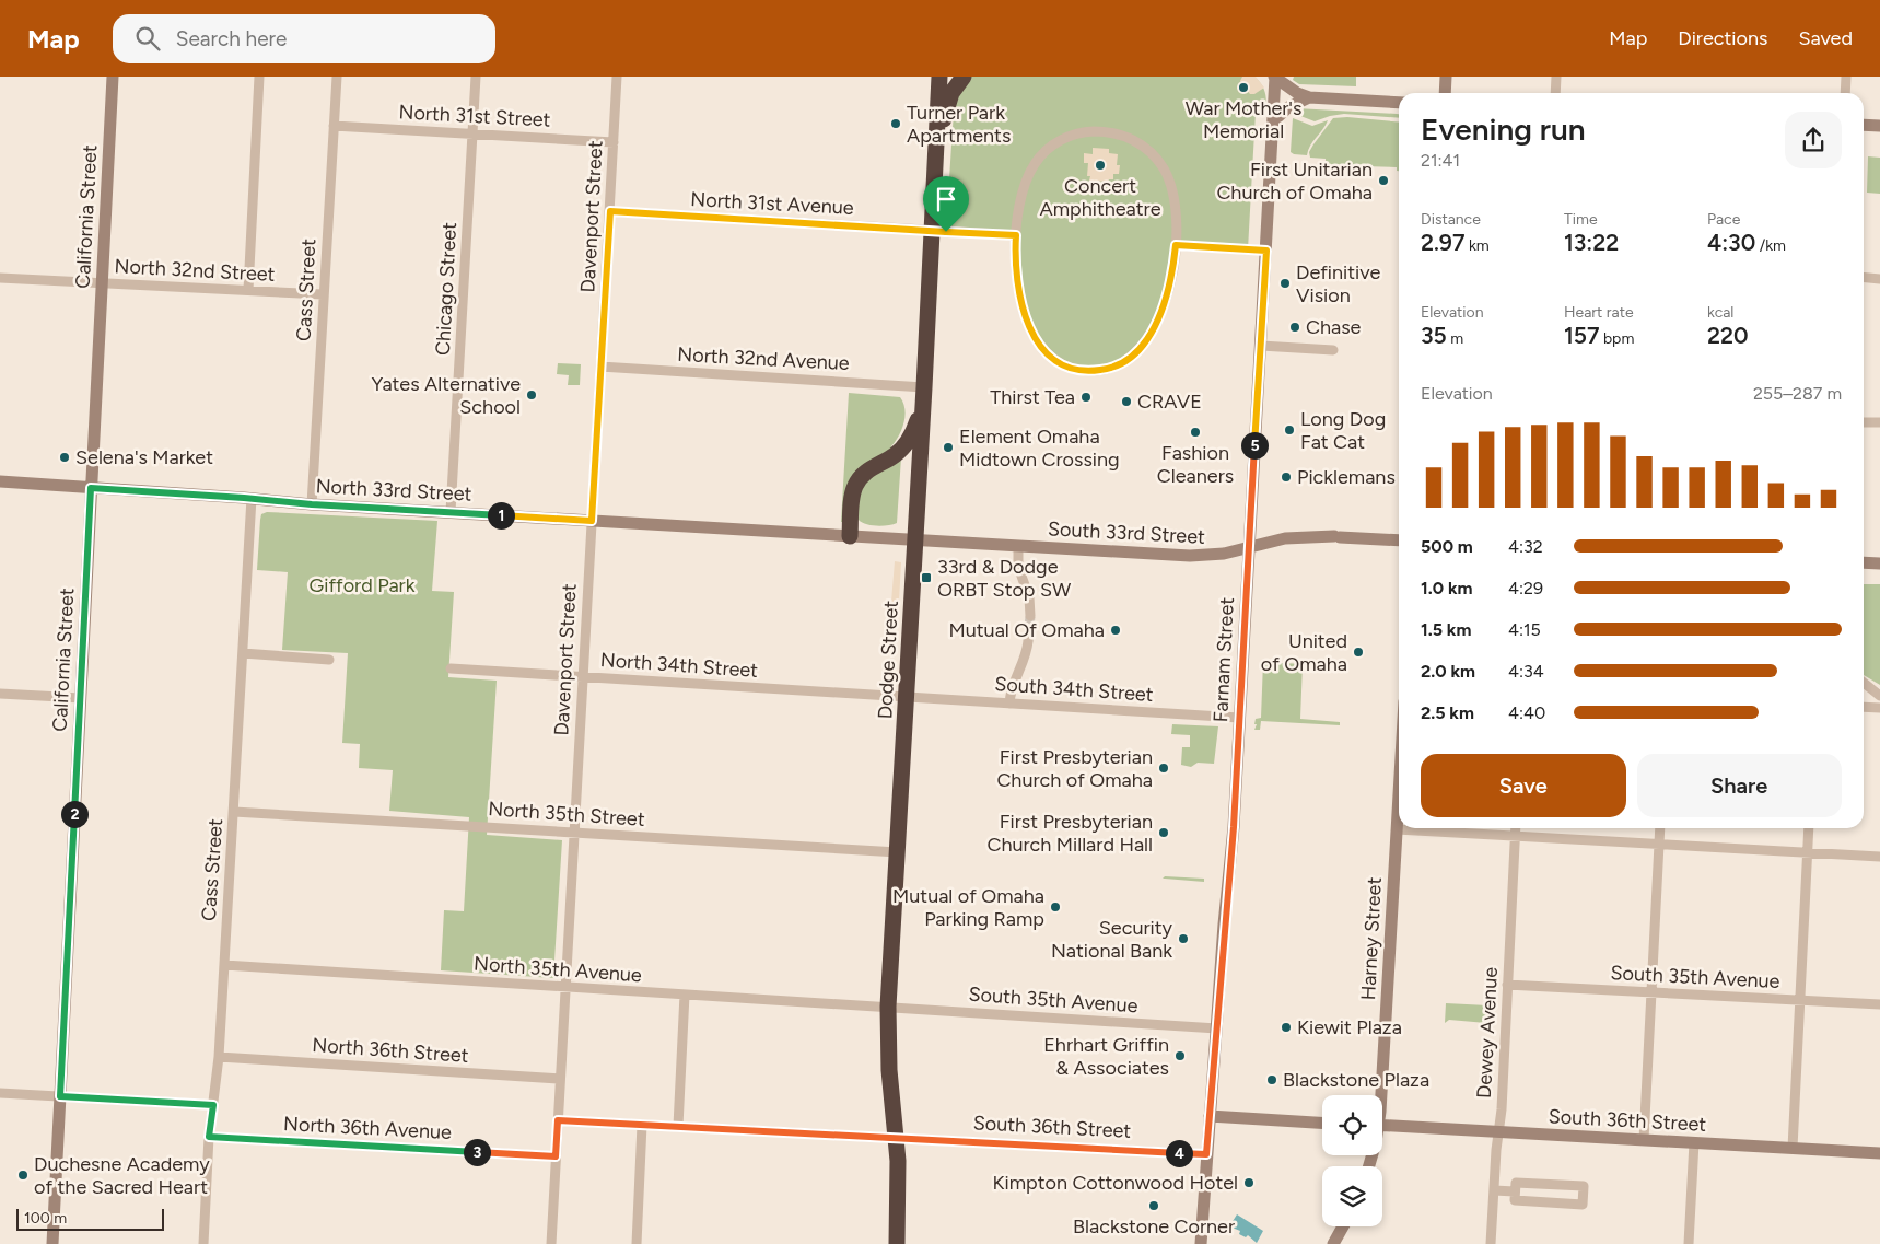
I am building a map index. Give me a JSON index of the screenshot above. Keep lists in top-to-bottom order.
{
  "streets": {
    "highway": ["Dodge Street"],
    "street": [
      "North 31st Street",
      "North 31st Avenue",
      "California Street",
      "Davenport Street",
      "North 32nd Street",
      "Chicago Street",
      "Cass Street",
      "North 32nd Avenue",
      "North 33rd Street",
      "South 33rd Street",
      "Farnam Street",
      "North 34th Street",
      "South 34th Street",
      "North 35th Street",
      "Harney Street",
      "North 35th Avenue",
      "South 35th Avenue",
      "Dewey Avenue",
      "North 36th Street",
      "South 36th Street",
      "North 36th Avenue"
    ]
  },
  "crossings": [
    ["North 31st Street", "Davenport Street"],
    ["North 31st Street", "Chicago Street"],
    ["North 31st Street", "Cass Street"],
    ["North 31st Avenue", "Davenport Street"],
    ["North 31st Avenue", "Dodge Street"],
    ["California Street", "North 32nd Street"],
    ["California Street", "North 33rd Street"],
    ["Davenport Street", "North 32nd Avenue"],
    ["Davenport Street", "North 33rd Street"],
    ["Davenport Street", "North 34th Street"],
    ["Davenport Street", "North 35th Street"],
    ["Davenport Street", "North 35th Avenue"],
    ["Davenport Street", "North 36th Street"],
    ["Davenport Street", "North 36th Avenue"],
    ["North 32nd Street", "Cass Street"],
    ["Chicago Street", "North 33rd Street"],
    ["Cass Street", "North 33rd Street"],
    ["Cass Street", "North 35th Street"],
    ["Cass Street", "North 35th Avenue"],
    ["Cass Street", "North 36th Street"],
    ["Cass Street", "North 36th Avenue"],
    ["North 32nd Avenue", "Dodge Street"],
    ["North 33rd Street", "South 33rd Street"],
    ["North 33rd Street", "Dodge Street"],
    ["South 33rd Street", "Dodge Street"],
    ["South 33rd Street", "Farnam Street"],
    ["Dodge Street", "North 34th Street"],
    ["Dodge Street", "South 34th Street"],
    ["Dodge Street", "North 35th Street"],
    ["Dodge Street", "North 35th Avenue"],
    ["Dodge Street", "South 35th Avenue"],
    ["Dodge Street", "South 36th Street"],
    ["Farnam Street", "South 34th Street"],
    ["Farnam Street", "South 35th Avenue"],
    ["Farnam Street", "South 36th Street"],
    ["North 34th Street", "South 34th Street"],
    ["North 35th Avenue", "South 35th Avenue"],
    ["South 35th Avenue", "Dewey Avenue"],
    ["Dewey Avenue", "South 36th Street"]
  ],
  "parks": ["Gifford Park"],
  "places": {
    "other": [
      "War Mother's Memorial",
      "Turner Park Apartments",
      "Concert Amphitheatre",
      "First Unitarian Church of Omaha",
      "Definitive Vision",
      "Chase",
      "Yates Alternative School",
      "Thirst Tea",
      "CRAVE",
      "Long Dog Fat Cat",
      "Fashion Cleaners",
      "Element Omaha Midtown Crossing",
      "Selena's Market",
      "Picklemans",
      "Mutual Of Omaha",
      "United of Omaha",
      "First Presbyterian Church of Omaha",
      "First Presbyterian Church Millard Hall",
      "Mutual of Omaha Parking Ramp",
      "Security National Bank",
      "Kiewit Plaza",
      "Ehrhart Griffin & Associates",
      "Blackstone Plaza",
      "Duchesne Academy of the Sacred Heart",
      "Kimpton Cottonwood Hotel",
      "Blackstone Corner"
    ],
    "transit": ["33rd & Dodge ORBT Stop SW"]
  },
  "scale_bar": "100 m",
  "page": {
    "header": "Map",
    "search": "Search here",
    "nav": ["Map", "Directions", "Saved"],
    "heading": ["Evening run", "21:41"],
    "stats": [
      ["Distance", "2.97 km"],
      ["Time", "13:22"],
      ["Pace", "4:30 /km"],
      ["Elevation", "35 m"],
      ["Heart rate", "157 bpm"],
      ["kcal", "220"]
    ],
    "chart": ["Elevation", "255–287 m"],
    "pins": [
      "5",
      "1",
      "2",
      "3",
      "4"
    ],
    "list": [
      {
        "name": "500 m",
        "note": "4:32"
      },
      {
        "name": "1.0 km",
        "note": "4:29"
      },
      {
        "name": "1.5 km",
        "note": "4:15"
      },
      {
        "name": "2.0 km",
        "note": "4:34"
      },
      {
        "name": "2.5 km",
        "note": "4:40"
      }
    ],
    "buttons": ["Save", "Share"],
    "scale": "100 m"
  }
}
